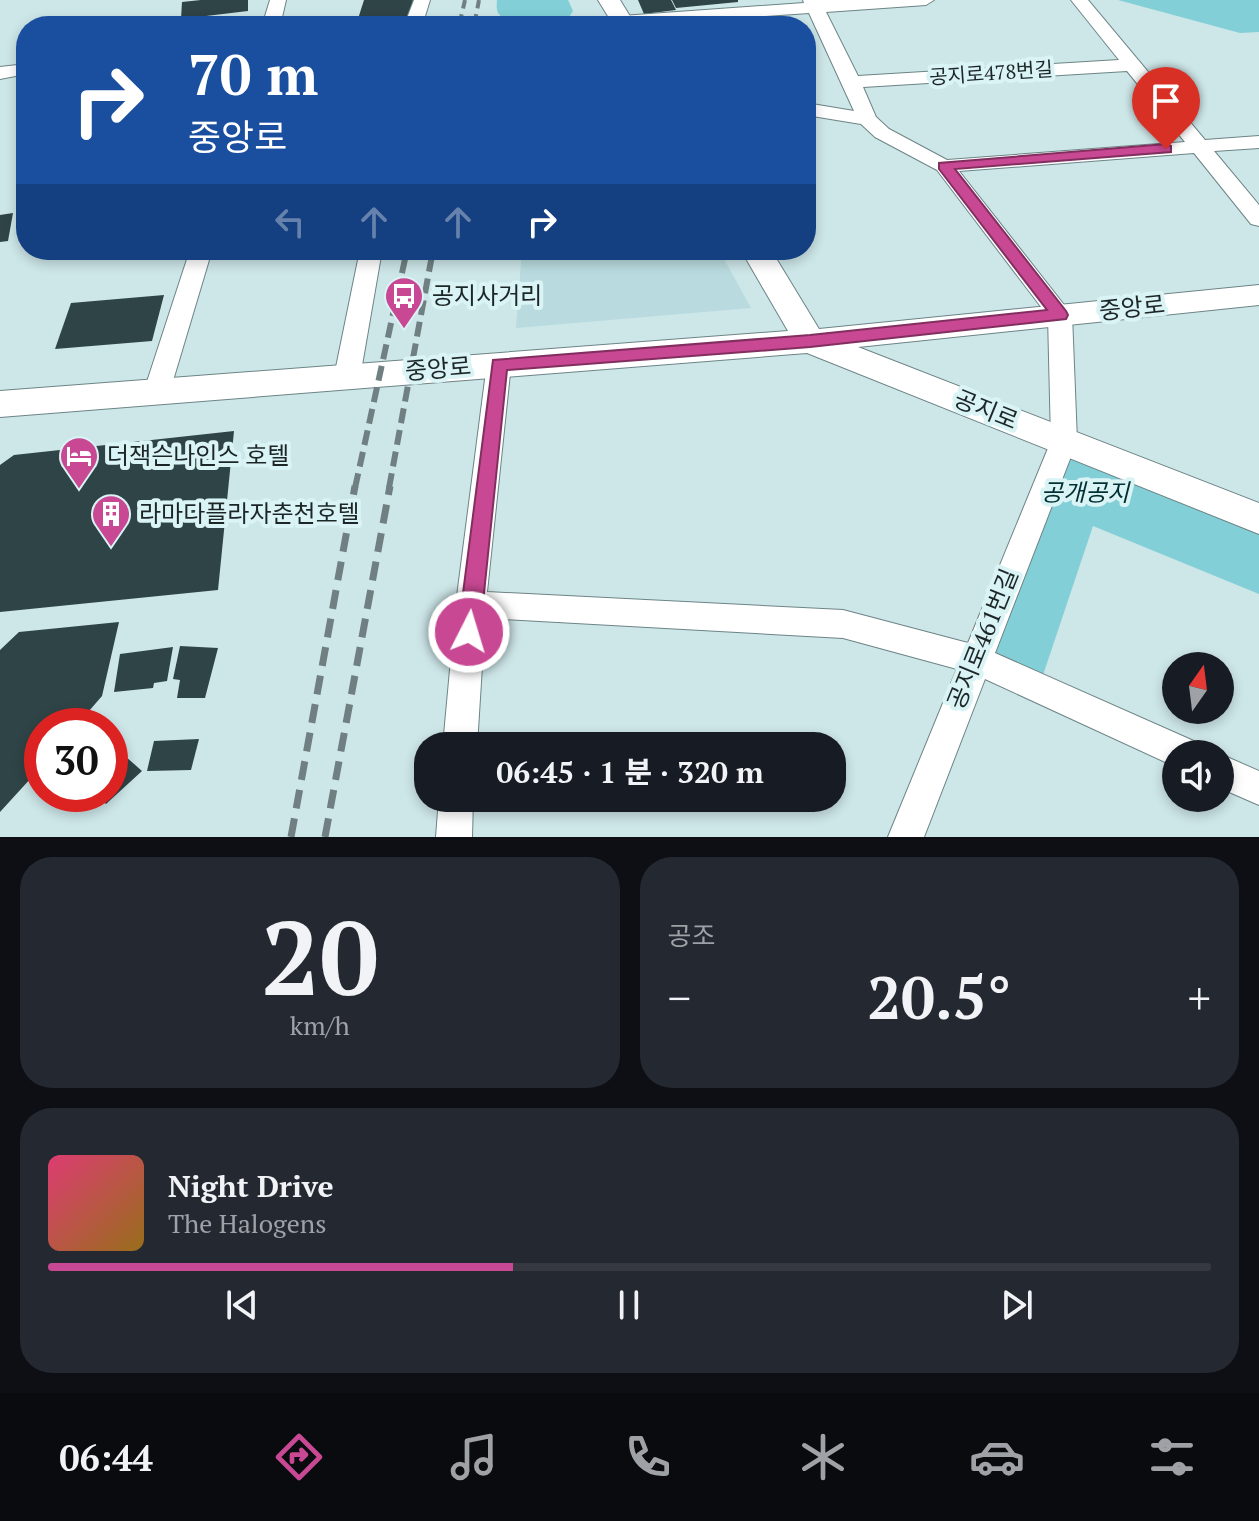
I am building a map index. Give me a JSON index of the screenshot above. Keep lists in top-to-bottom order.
{
  "streets": {
    "street": [
      "공지로478번길",
      "중앙로",
      "공지로",
      "공지로461번길"
    ]
  },
  "crossings": [
    ["중앙로", "공지로"],
    ["공지로", "공지로461번길"]
  ],
  "parks": ["공개공지"],
  "places": {
    "bus stop": ["공지사거리"],
    "hotel": ["더잭슨나인스 호텔"],
    "building": ["라마다플라자춘천호텔"]
  },
  "north": "top",
  "page": {
    "turn": ["70 m", "중앙로"],
    "limit": "30",
    "trip": "06:45 · 1 분 · 320 m",
    "tile": [
      ["20", "km/h"],
      "공조"
    ],
    "heat": ["−", "20.5°", "+"],
    "song": ["Night Drive", "The Halogens"],
    "tabs": "06:44"
  }
}
